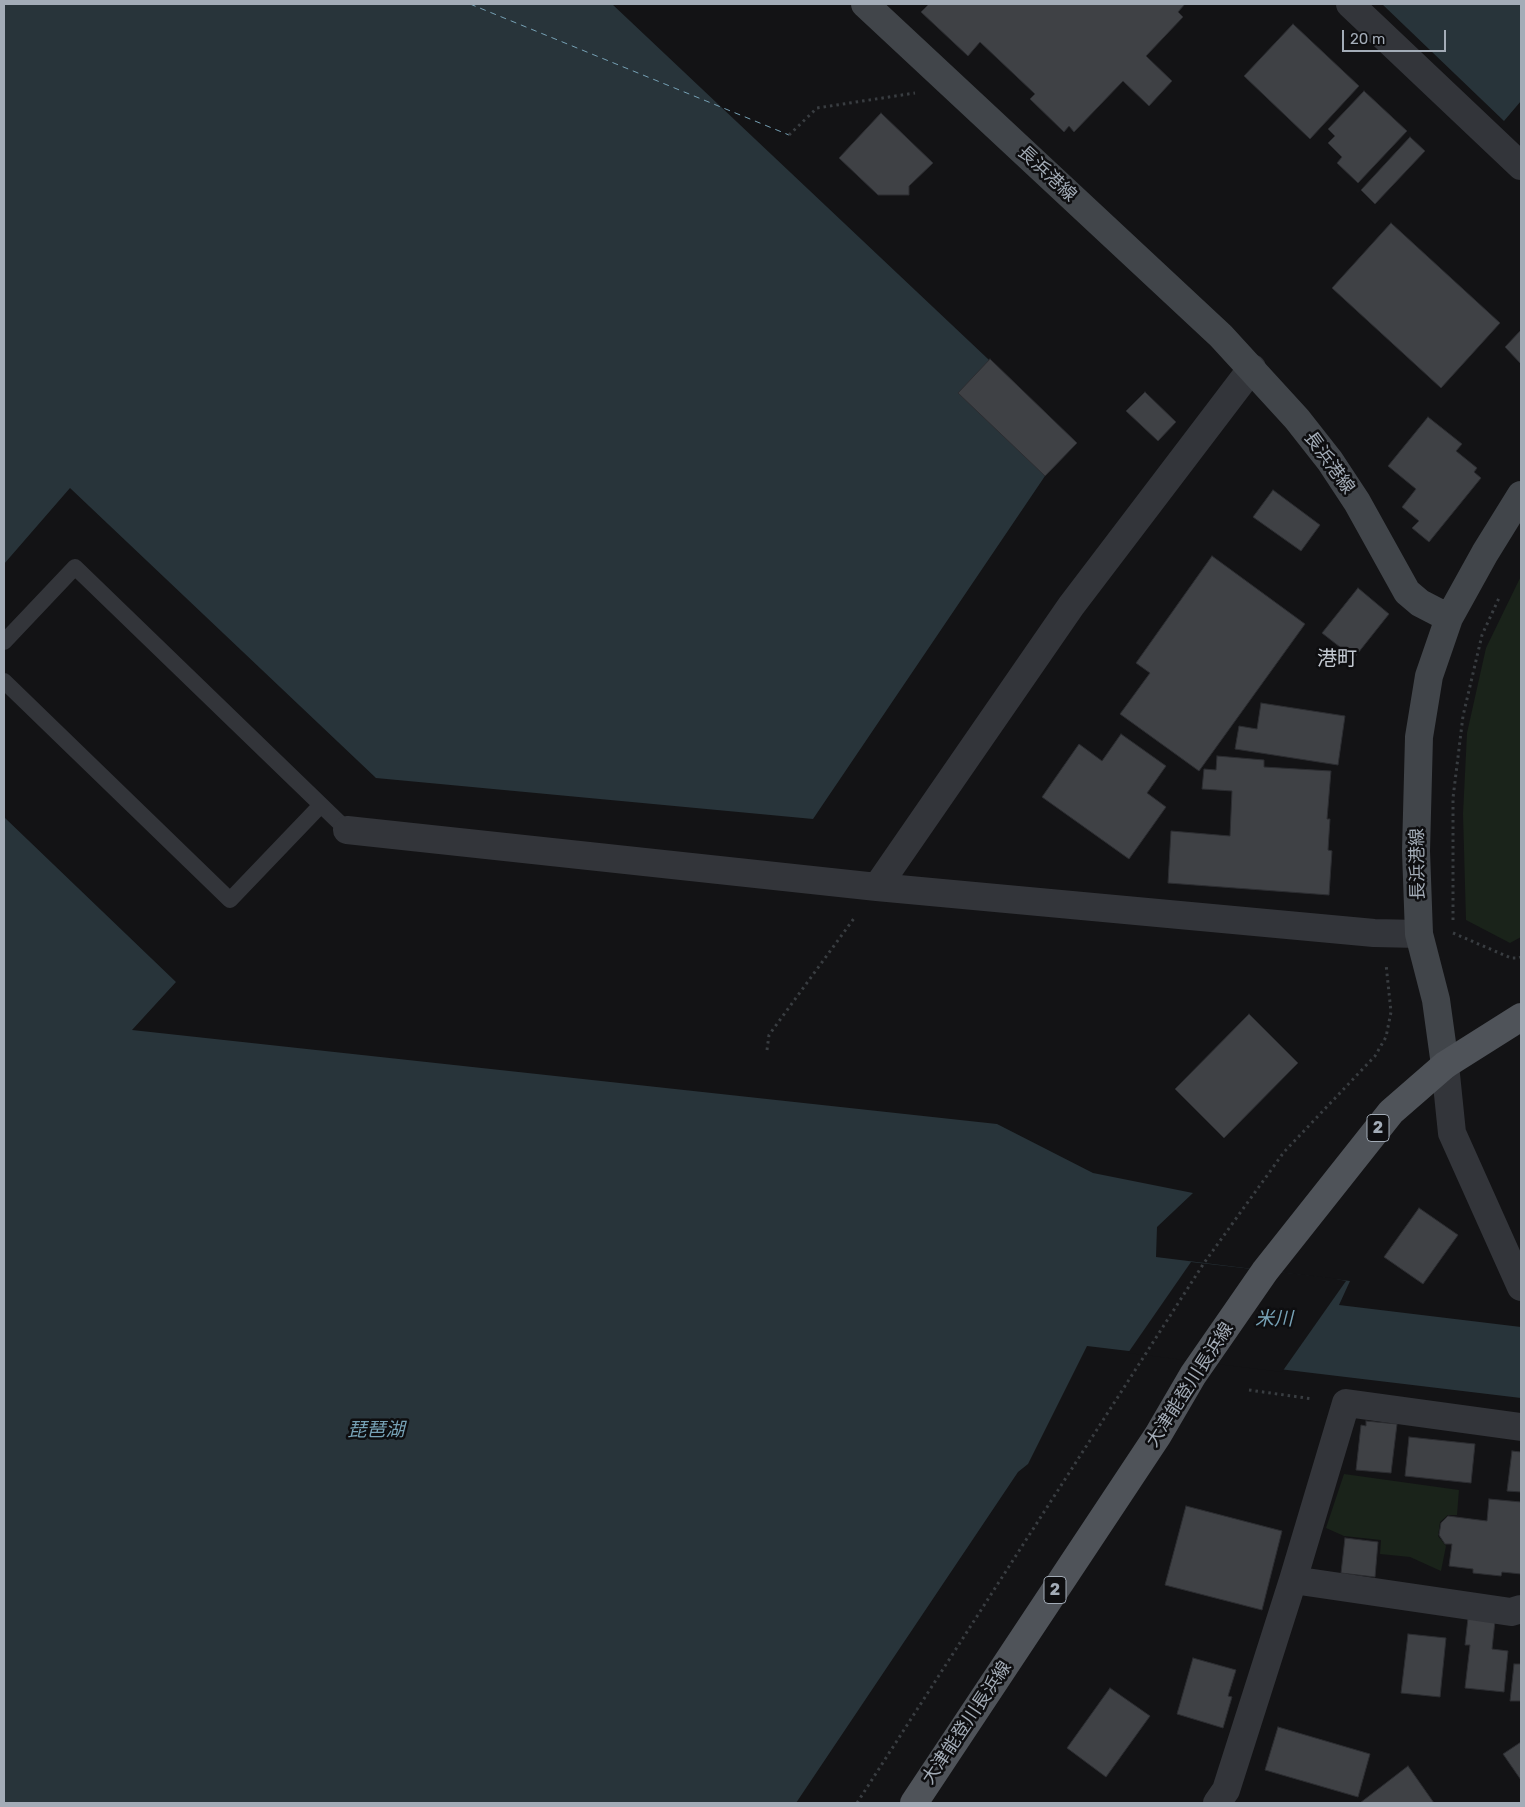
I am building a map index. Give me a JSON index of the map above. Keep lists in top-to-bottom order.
{
  "streets": {
    "main road": ["長浜港線", "2", "大津能登川長浜線"]
  },
  "crossings": [
    ["長浜港線", "大津能登川長浜線"]
  ],
  "districts": ["港町"],
  "water": ["米川", "琵琶湖"],
  "scale_bar": "20 m"
}
